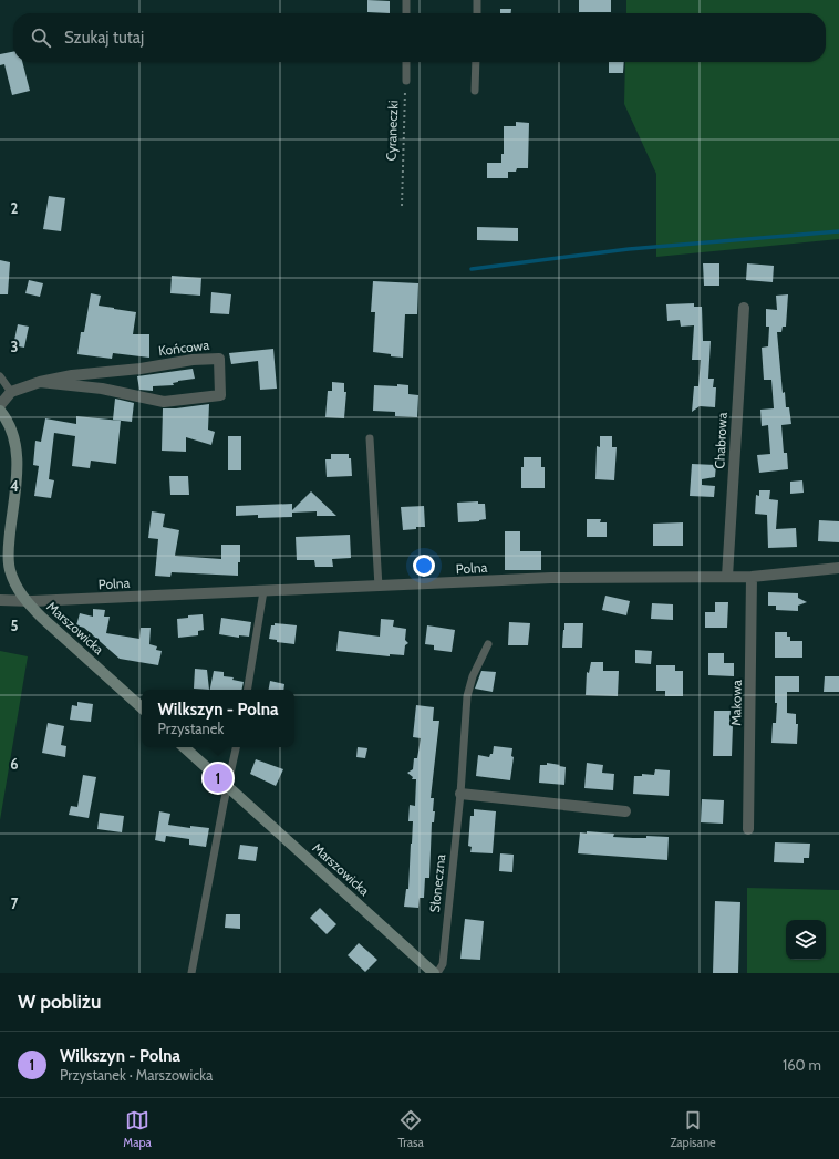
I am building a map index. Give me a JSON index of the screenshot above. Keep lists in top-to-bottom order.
{
  "streets": {
    "street": [
      "Końcowa",
      "Chabrowa",
      "Polna",
      "Marszowicka",
      "Makowa"
    ],
    "lane": ["Słoneczna"],
    "path": ["Cyraneczki"]
  },
  "crossings": [
    ["Chabrowa", "Polna"],
    ["Polna", "Marszowicka"],
    ["Polna", "Makowa"],
    ["Marszowicka", "Słoneczna"]
  ],
  "page": {
    "search": "Szukaj tutaj",
    "popup": ["Wilkszyn - Polna", "Przystanek"],
    "pins": "1",
    "heading": "W pobliżu",
    "list": [
      {
        "mark": "1",
        "name": "Wilkszyn - Polna",
        "note": "Przystanek · Marszowicka",
        "value": "160 m"
      }
    ],
    "nav": ["Mapa", "Trasa", "Zapisane"]
  },
  "grid": {
    "rows": [
      "2",
      "3",
      "4",
      "5",
      "6",
      "7"
    ]
  }
}
